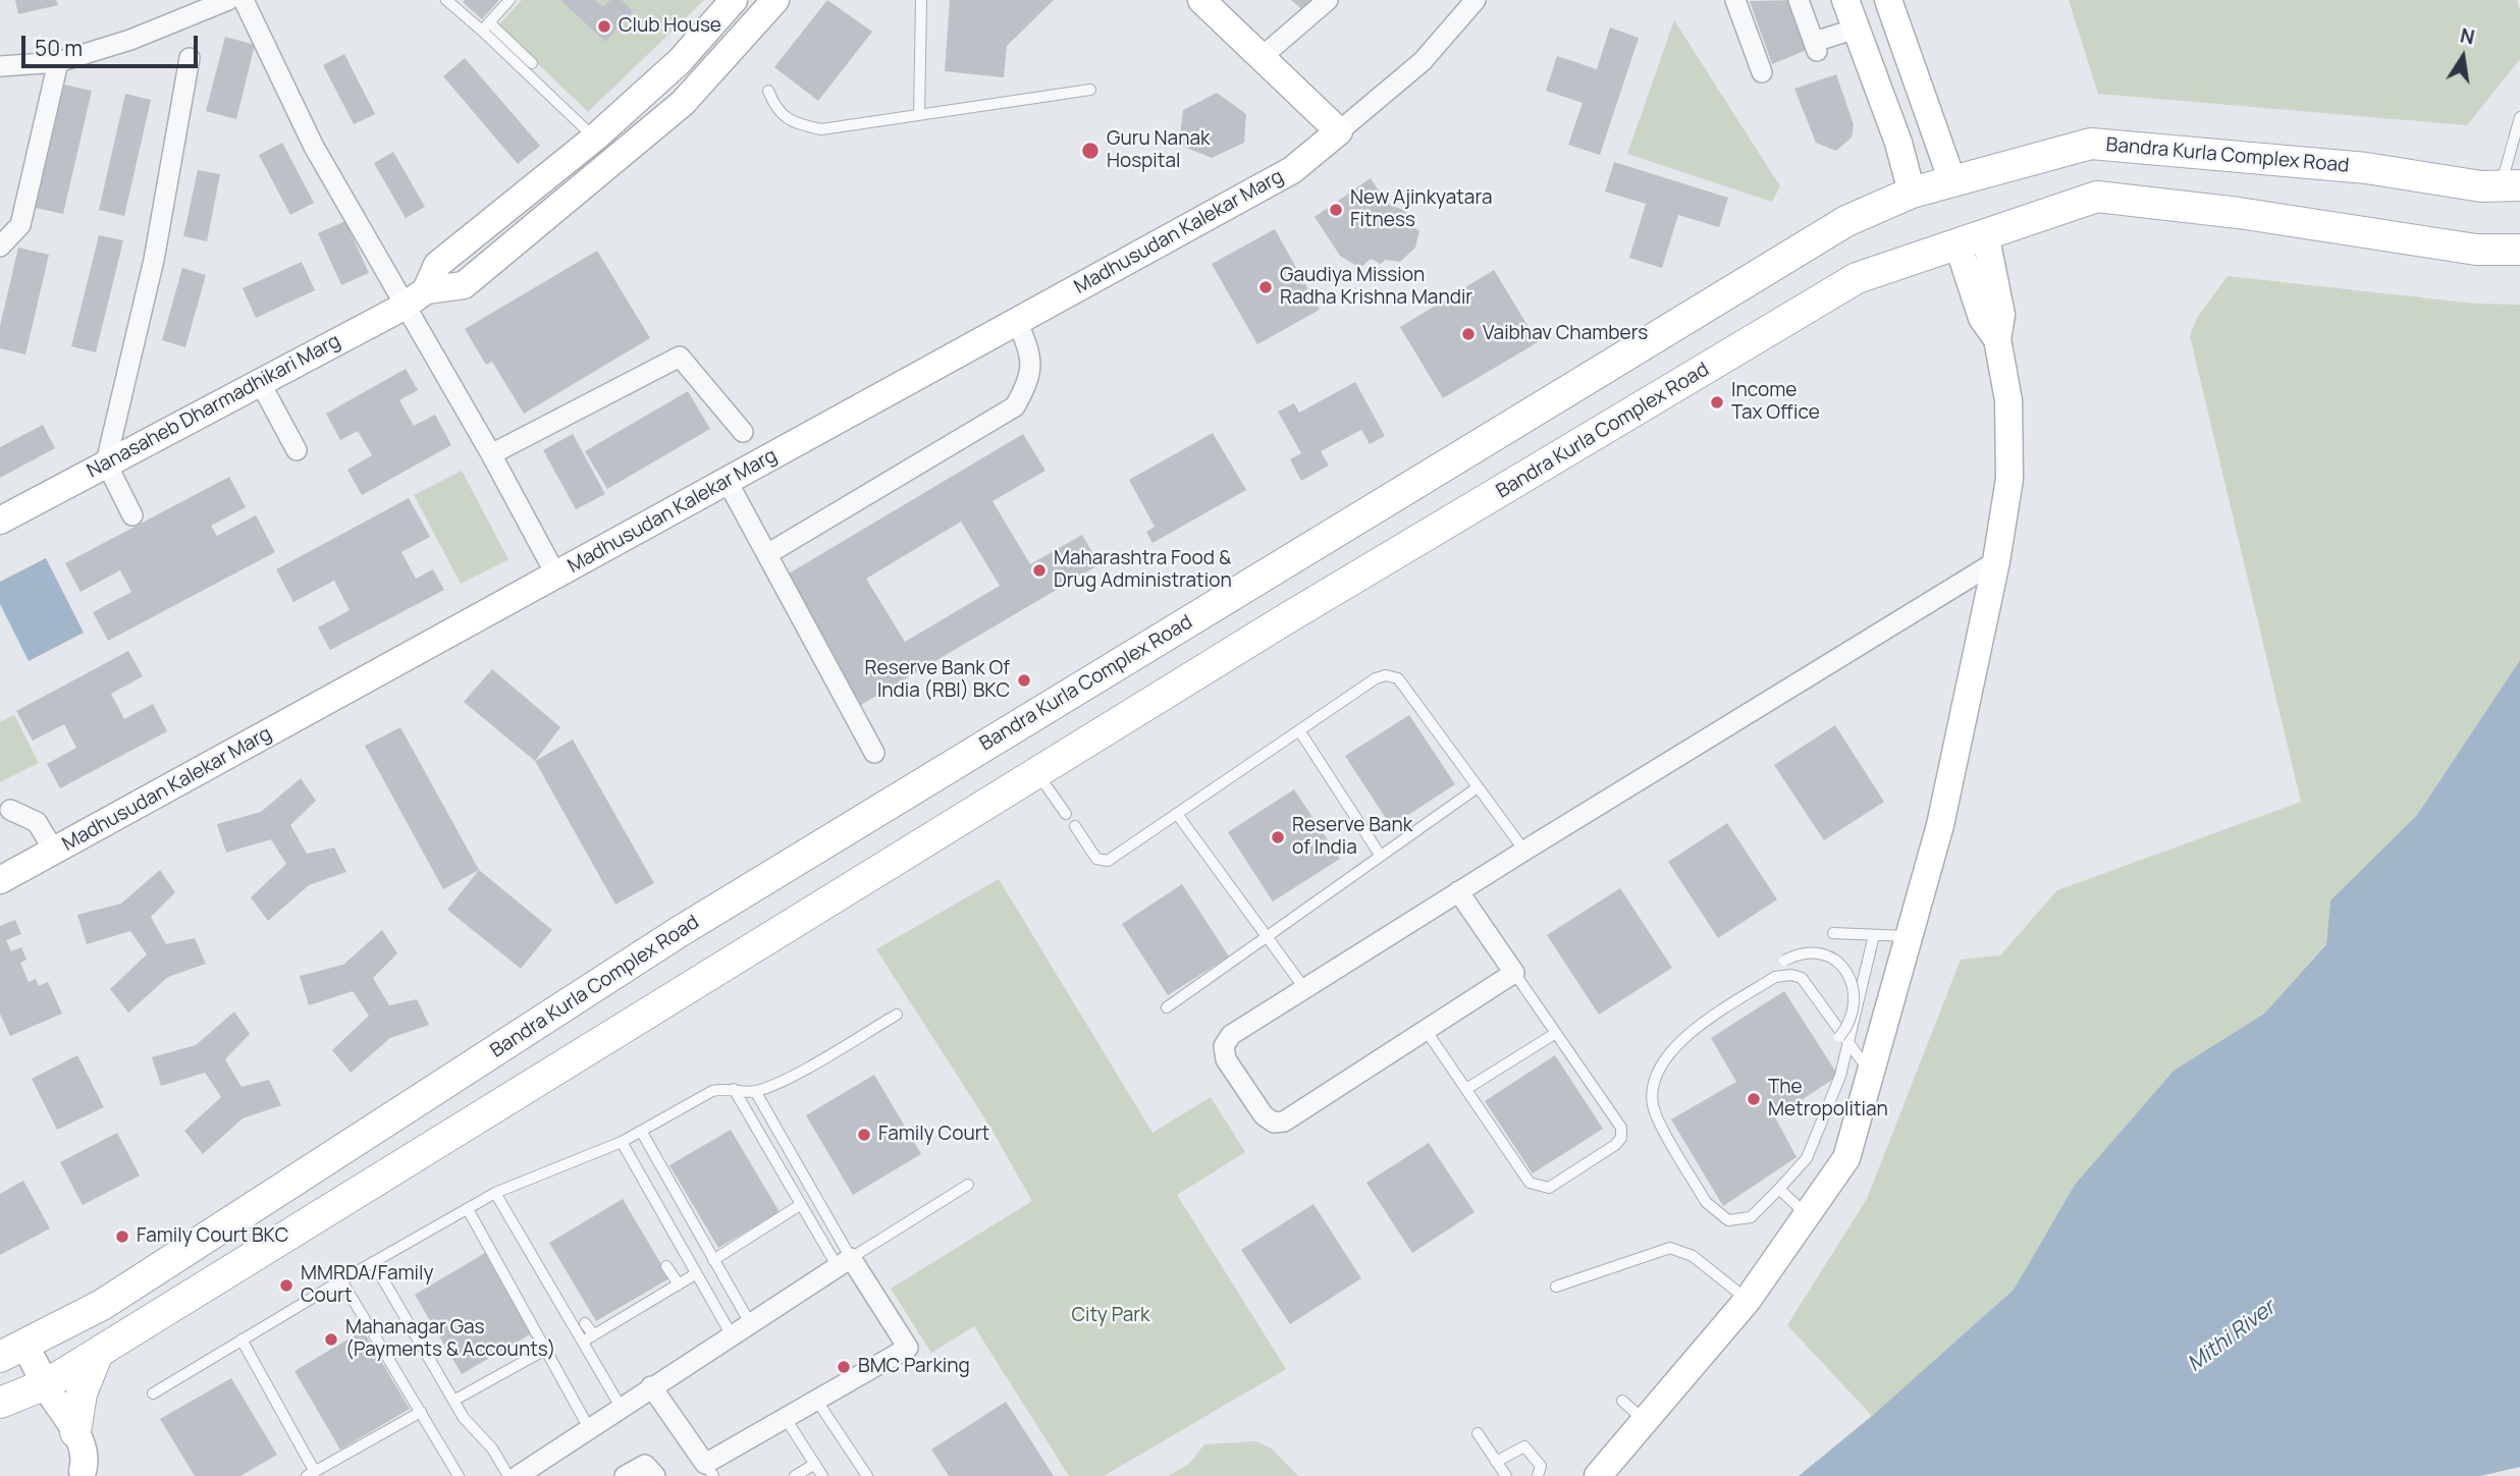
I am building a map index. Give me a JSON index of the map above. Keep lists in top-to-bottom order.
{
  "streets": {
    "main road": ["Bandra Kurla Complex Road"],
    "street": ["Madhusudan Kalekar Marg", "Nanasaheb Dharmadhikari Marg"]
  },
  "water": ["Mithi River"],
  "parks": ["City Park"],
  "places": [
    "Club House",
    "Guru Nanak Hospital",
    "New Ajinkyatara Fitness",
    "Gaudiya Mission Radha Krishna Mandir",
    "Vaibhav Chambers",
    "Income Tax Office",
    "Maharashtra Food & Drug Administration",
    "Reserve Bank Of India (RBI) BKC",
    "Reserve Bank of India",
    "The Metropolitian",
    "Family Court",
    "Family Court BKC",
    "MMRDA/Family Court",
    "Mahanagar Gas (Payments & Accounts)",
    "BMC Parking"
  ],
  "scale_bar": "50 m",
  "north": "top"
}
